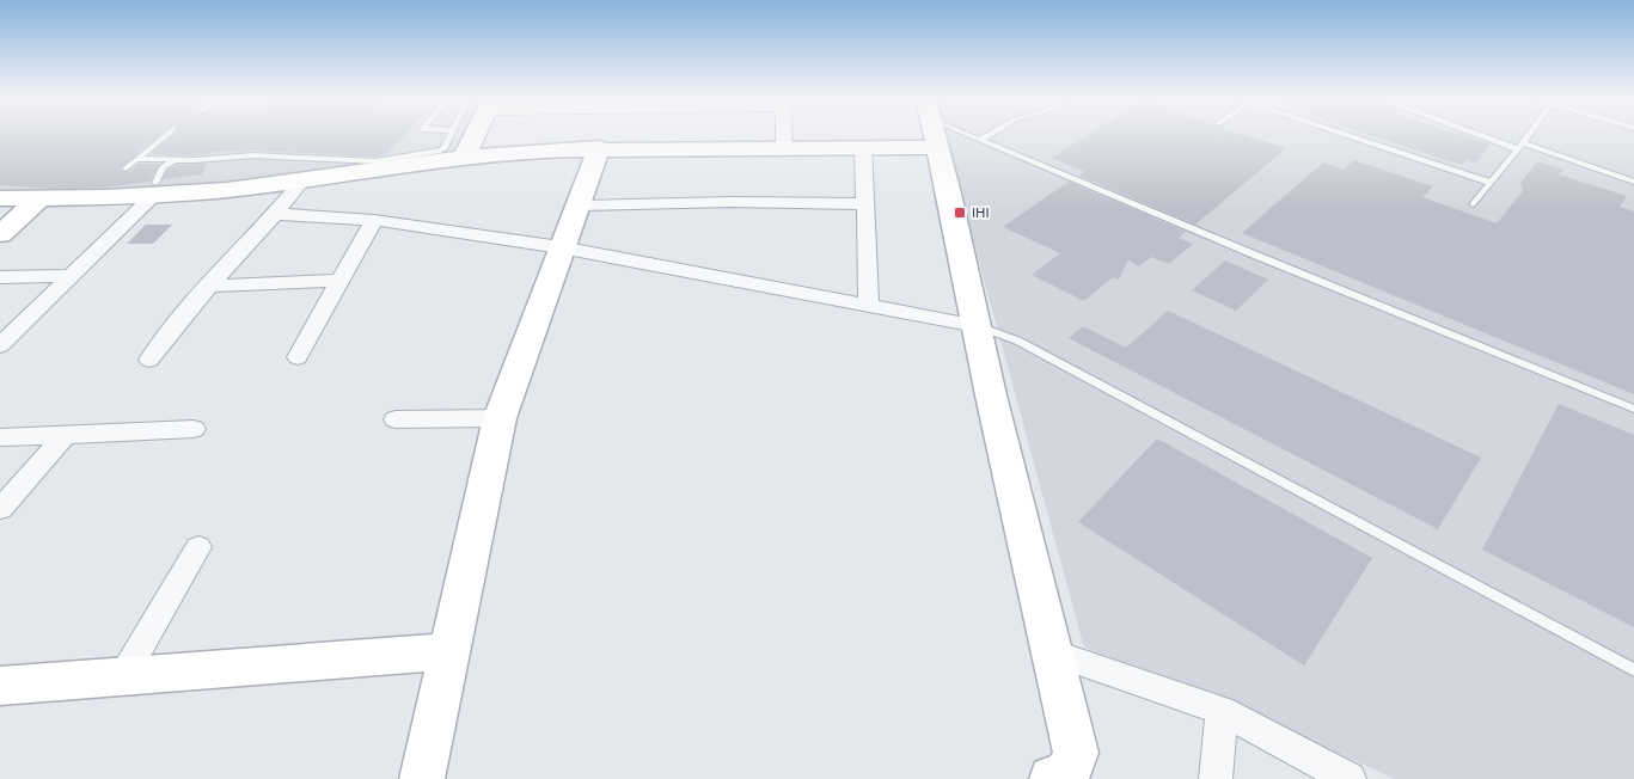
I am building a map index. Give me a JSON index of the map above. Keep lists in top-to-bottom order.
{
  "places": {
    "transit": ["IHI"]
  }
}
